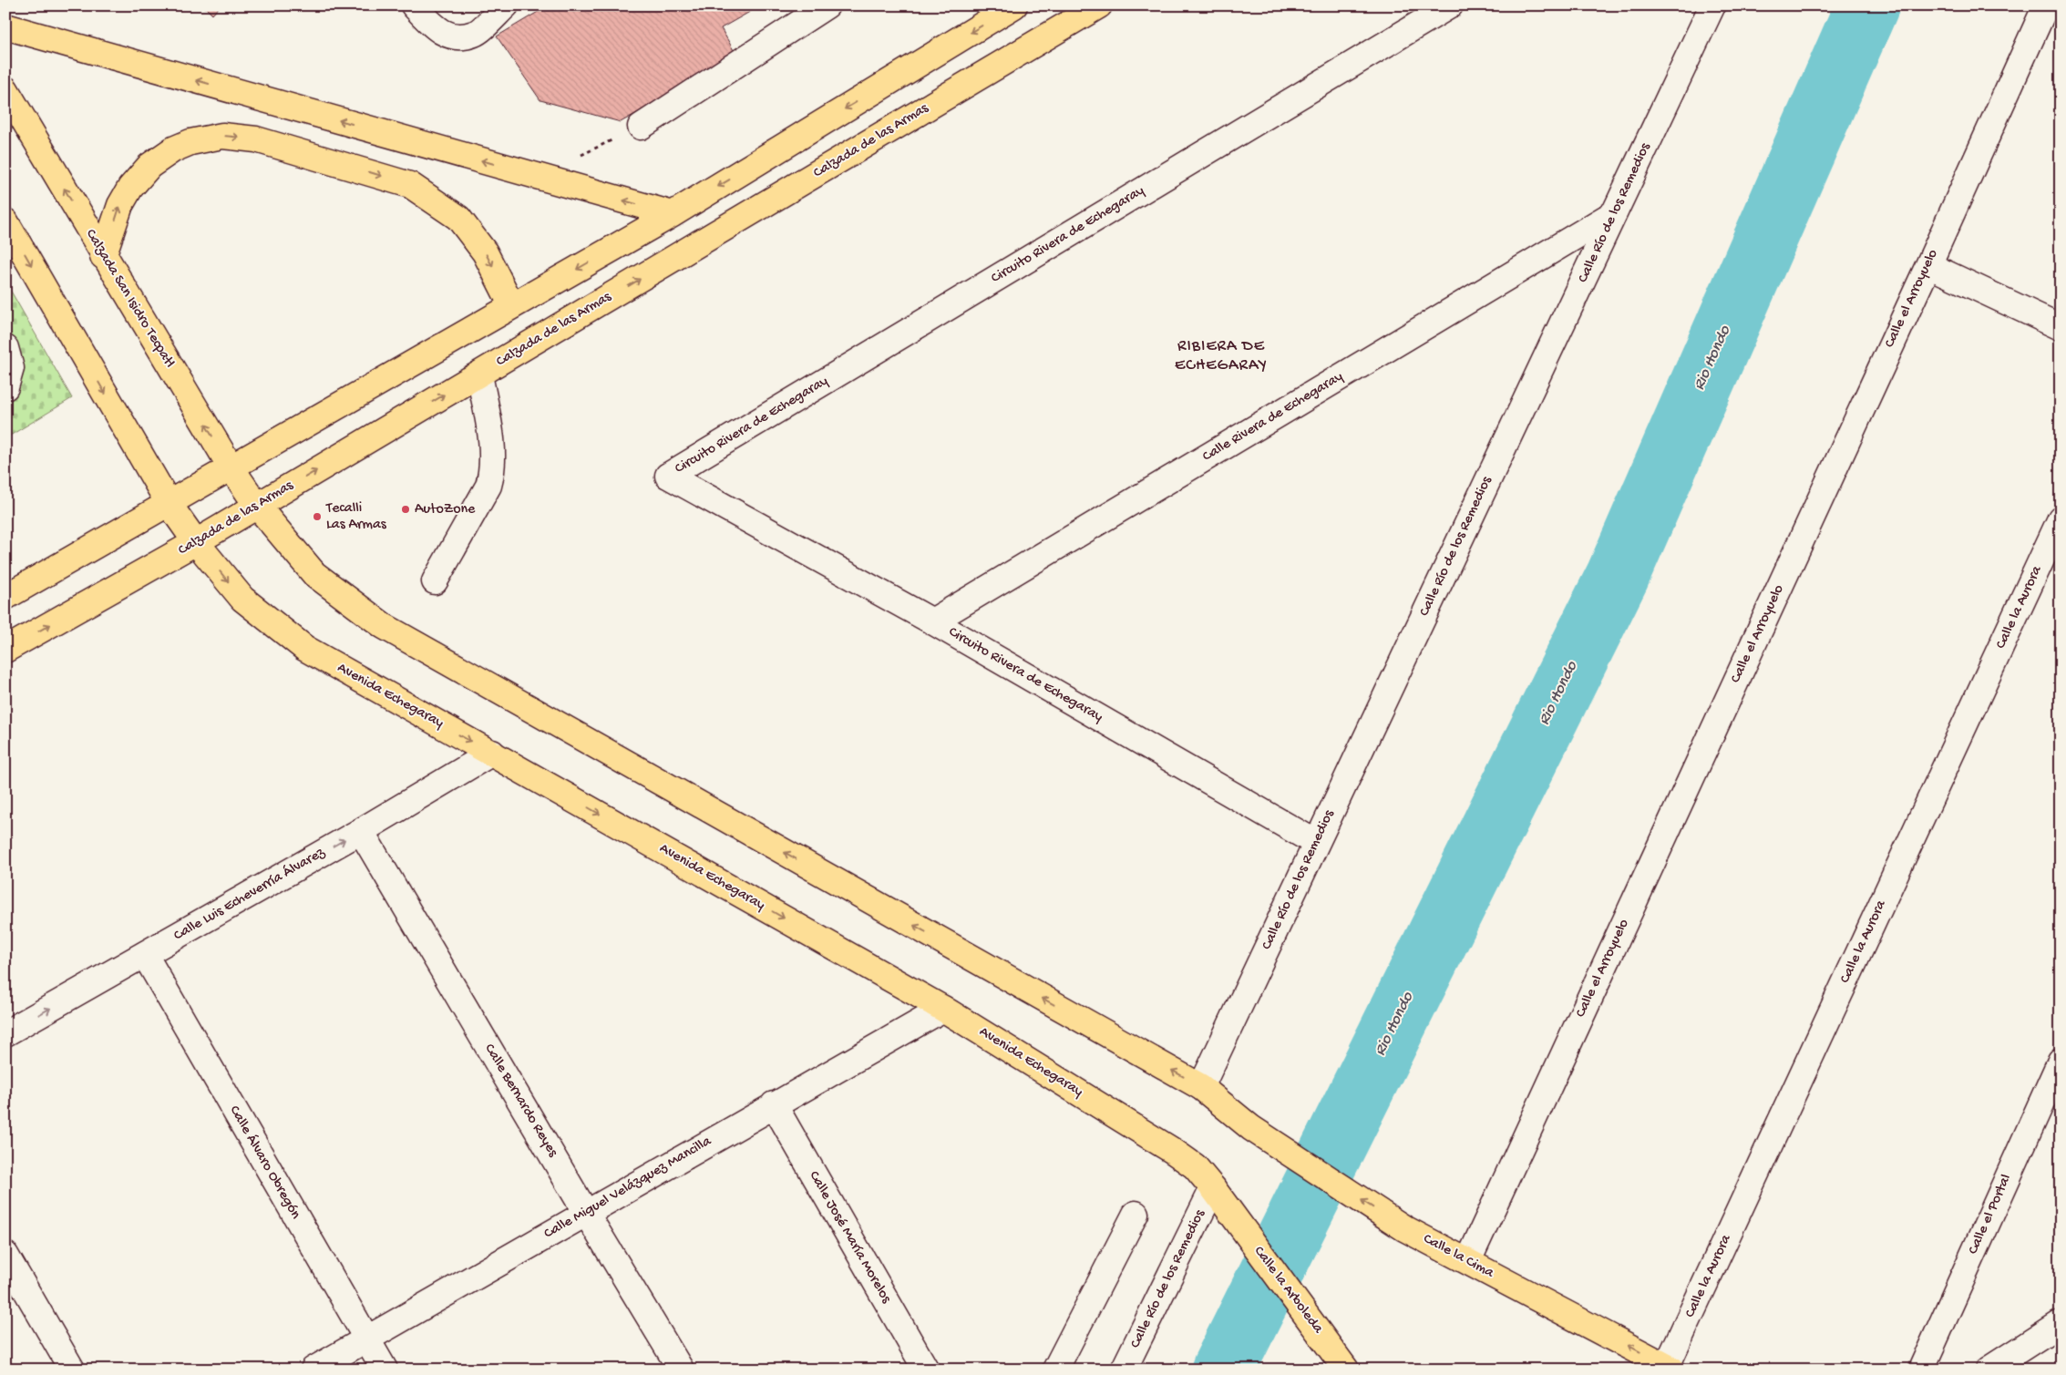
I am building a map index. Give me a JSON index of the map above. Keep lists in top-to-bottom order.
{
  "streets": {
    "main road": [
      "Calzada de las Armas",
      "Calzada San Isidro Tecpatl",
      "Avenida Echegaray",
      "Calle la Cima",
      "Calle la Arboleda"
    ],
    "street": [
      "Calle Río de los Remedios",
      "Circuito Rivera de Echegaray",
      "Calle el Arroyuelo",
      "Calle Rivera de Echegaray",
      "Calle la Aurora",
      "Calle Luis Echeverría Álvarez",
      "Calle Bernardo Reyes",
      "Calle Álvaro Obregón",
      "Calle Miguel Velázquez Mancilla",
      "Calle el Portal",
      "Calle José María Morelos"
    ]
  },
  "crossings": [
    ["Calzada de las Armas", "Calzada San Isidro Tecpatl"],
    ["Calzada de las Armas", "Avenida Echegaray"],
    ["Calle Río de los Remedios", "Circuito Rivera de Echegaray"],
    ["Calle Río de los Remedios", "Calle Rivera de Echegaray"],
    ["Calle Río de los Remedios", "Avenida Echegaray"],
    ["Calle Río de los Remedios", "Calle la Cima"],
    ["Circuito Rivera de Echegaray", "Calle Rivera de Echegaray"],
    ["Calle el Arroyuelo", "Calle la Cima"],
    ["Calle la Aurora", "Calle la Cima"],
    ["Avenida Echegaray", "Calle Luis Echeverría Álvarez"],
    ["Avenida Echegaray", "Calle Miguel Velázquez Mancilla"],
    ["Avenida Echegaray", "Calle la Arboleda"],
    ["Calle Luis Echeverría Álvarez", "Calle Bernardo Reyes"],
    ["Calle Luis Echeverría Álvarez", "Calle Álvaro Obregón"],
    ["Calle Bernardo Reyes", "Calle Miguel Velázquez Mancilla"],
    ["Calle Álvaro Obregón", "Calle Miguel Velázquez Mancilla"],
    ["Calle Miguel Velázquez Mancilla", "Calle José María Morelos"]
  ],
  "one_way": ["Calle Luis Echeverría Álvarez", "Calle la Cima"],
  "districts": ["RIBIERA DE ECHEGARAY"],
  "water": ["Rio Hondo"],
  "places": ["AutoZone", "Tecalli Las Armas"]
}
